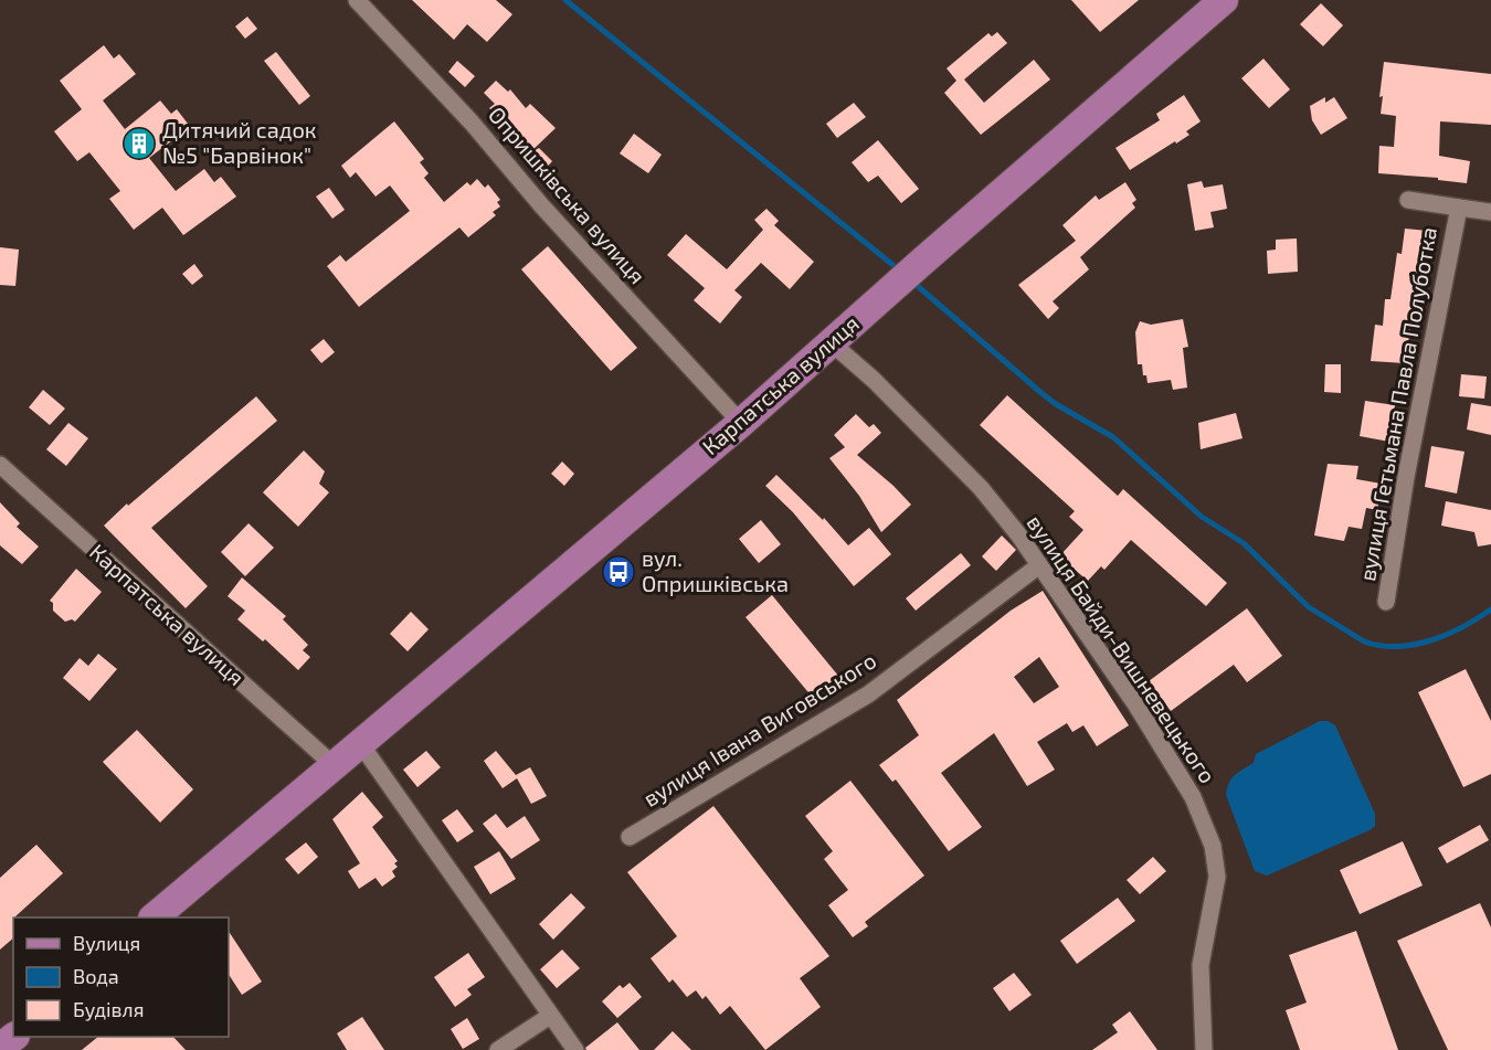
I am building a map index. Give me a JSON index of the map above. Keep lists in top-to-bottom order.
{
  "streets": {
    "main road": ["Карпатська вулиця"],
    "street": [
      "Опришківська вулиця",
      "вулиця Гетьмана Павла Полуботка",
      "вулиця Байди-Вишневецького",
      "вулиця Івана Виговського"
    ]
  },
  "crossings": [
    ["Опришківська вулиця", "Карпатська вулиця"],
    ["Карпатська вулиця", "вулиця Байди-Вишневецького"],
    ["вулиця Байди-Вишневецького", "вулиця Івана Виговського"]
  ],
  "places": {
    "building": ["Дитячий садок №5 \"Барвінок\""],
    "bus stop": ["вул. Опришківська"]
  },
  "legend": ["Вулиця", "Вода", "Будівля"]
}
